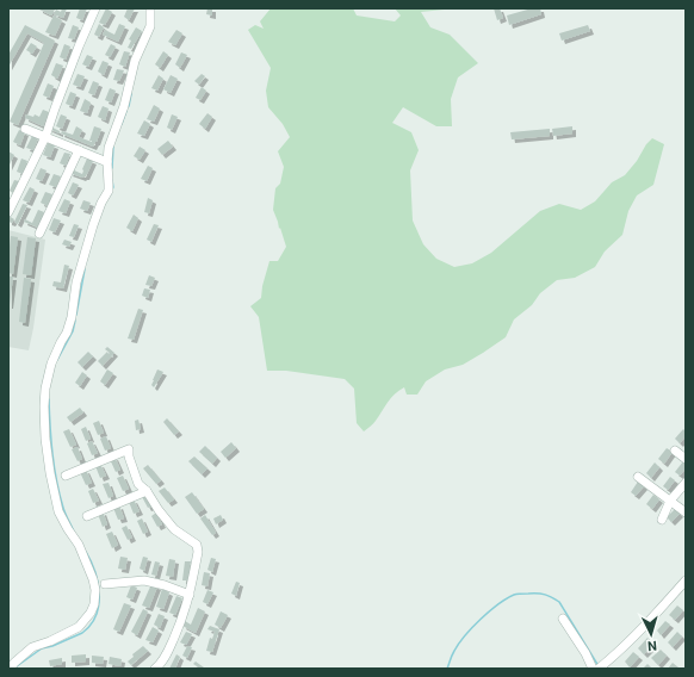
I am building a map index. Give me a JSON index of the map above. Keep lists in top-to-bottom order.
{
  "north": "bottom"
}
